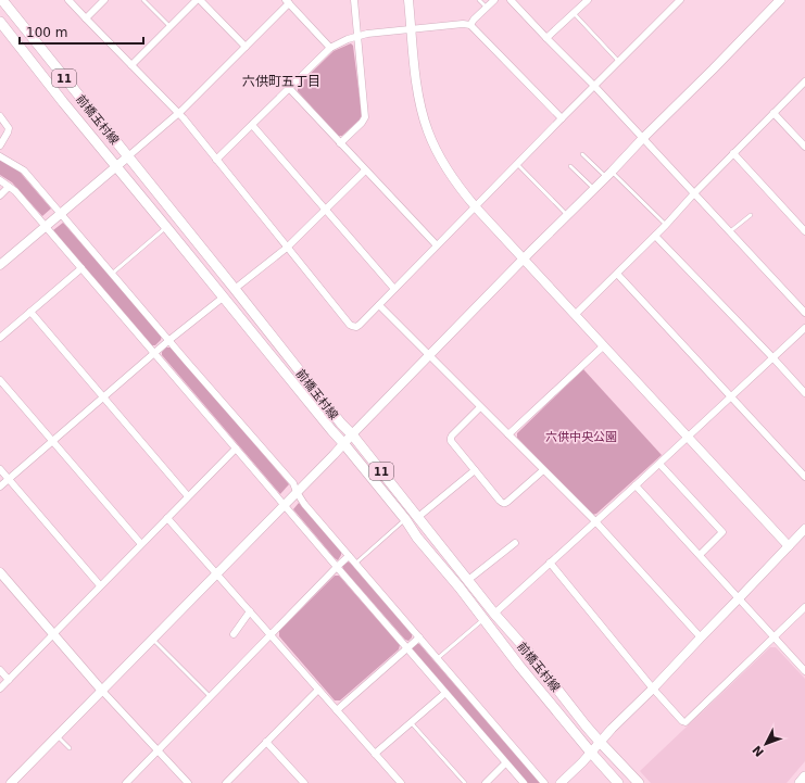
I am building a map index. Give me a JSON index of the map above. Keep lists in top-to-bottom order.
{
  "streets": {
    "main road": ["11", "前橋玉村線"]
  },
  "districts": ["六供町五丁目"],
  "parks": ["六供中央公園"],
  "scale_bar": "100 m",
  "north": "bottom left"
}
